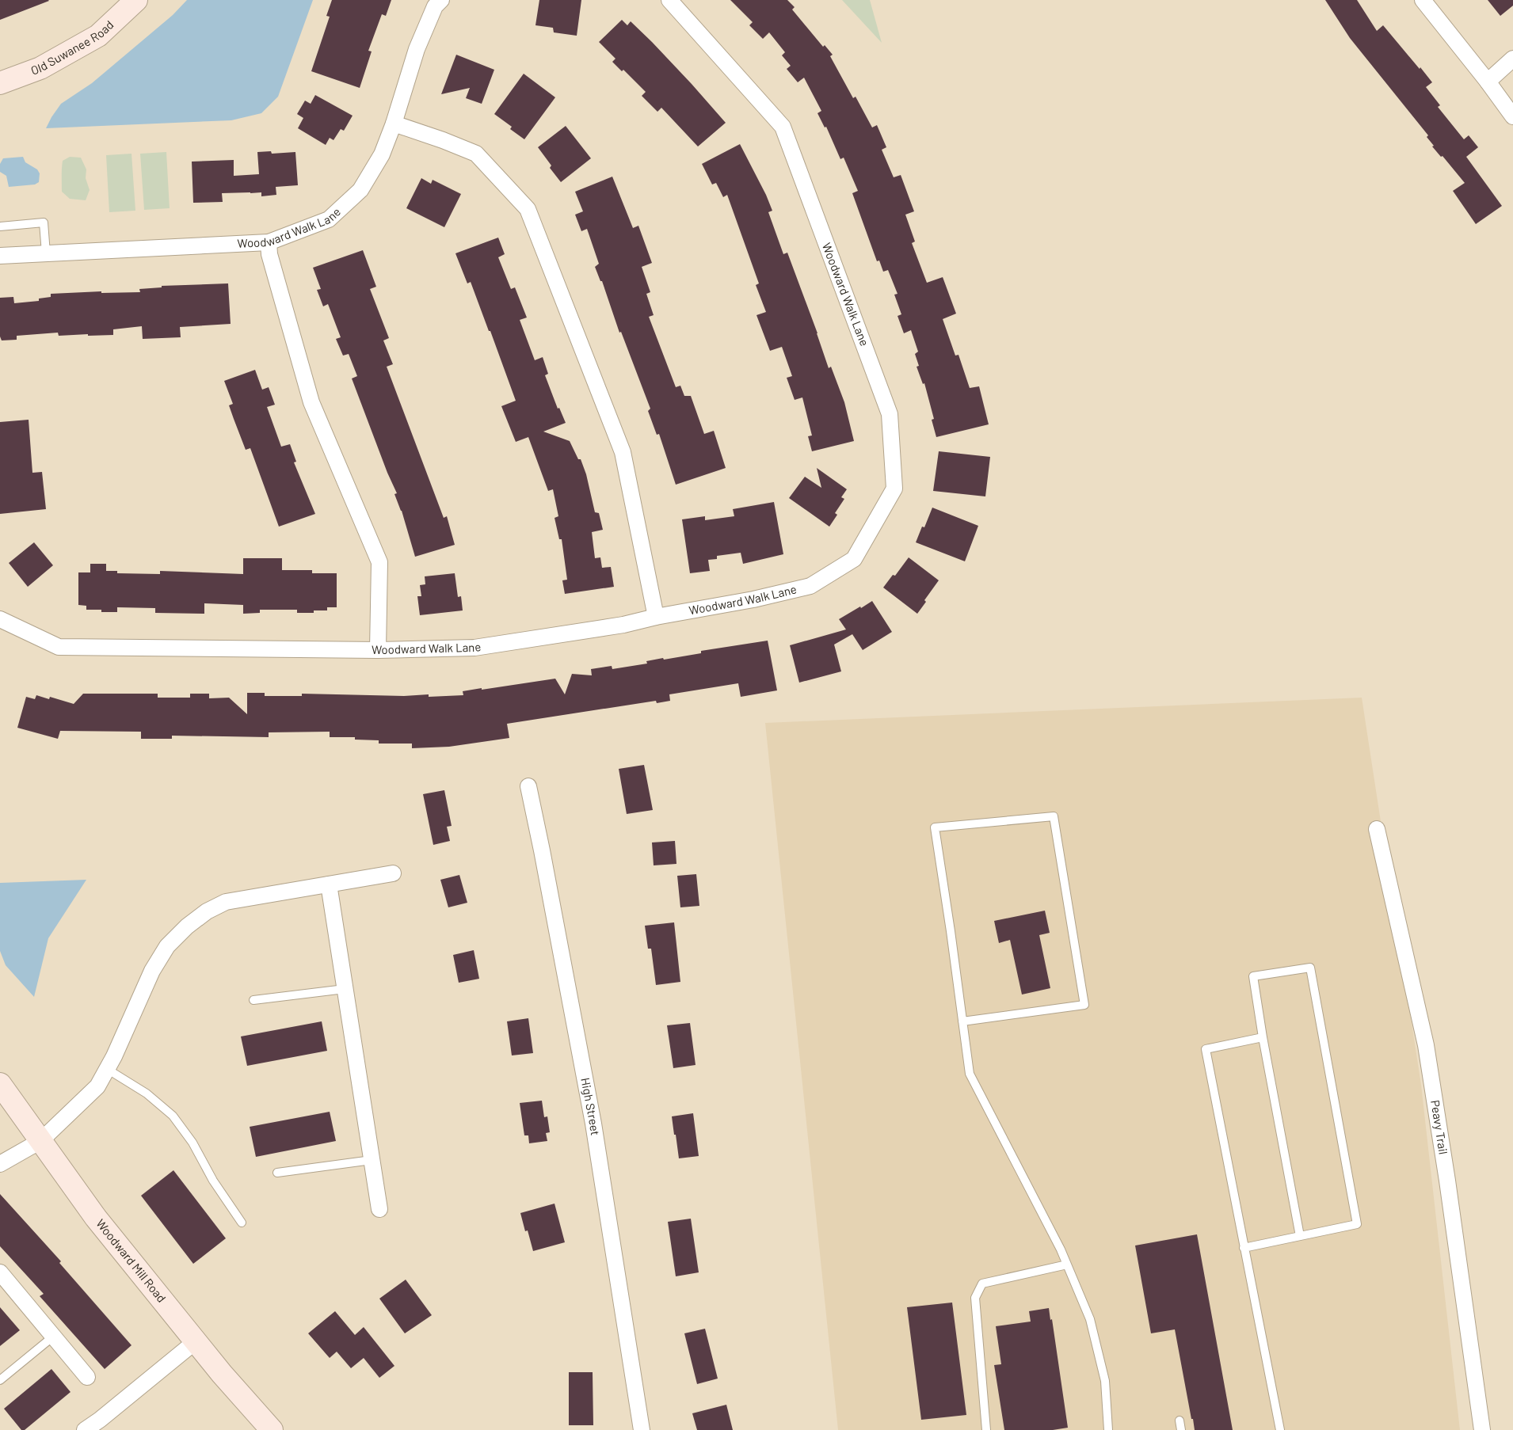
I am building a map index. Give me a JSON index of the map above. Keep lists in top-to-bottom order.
{
  "streets": {
    "street": [
      "Old Suwanee Road",
      "Woodward Walk Lane",
      "High Street",
      "Peavy Trail",
      "Woodward Mill Road"
    ]
  }
}
